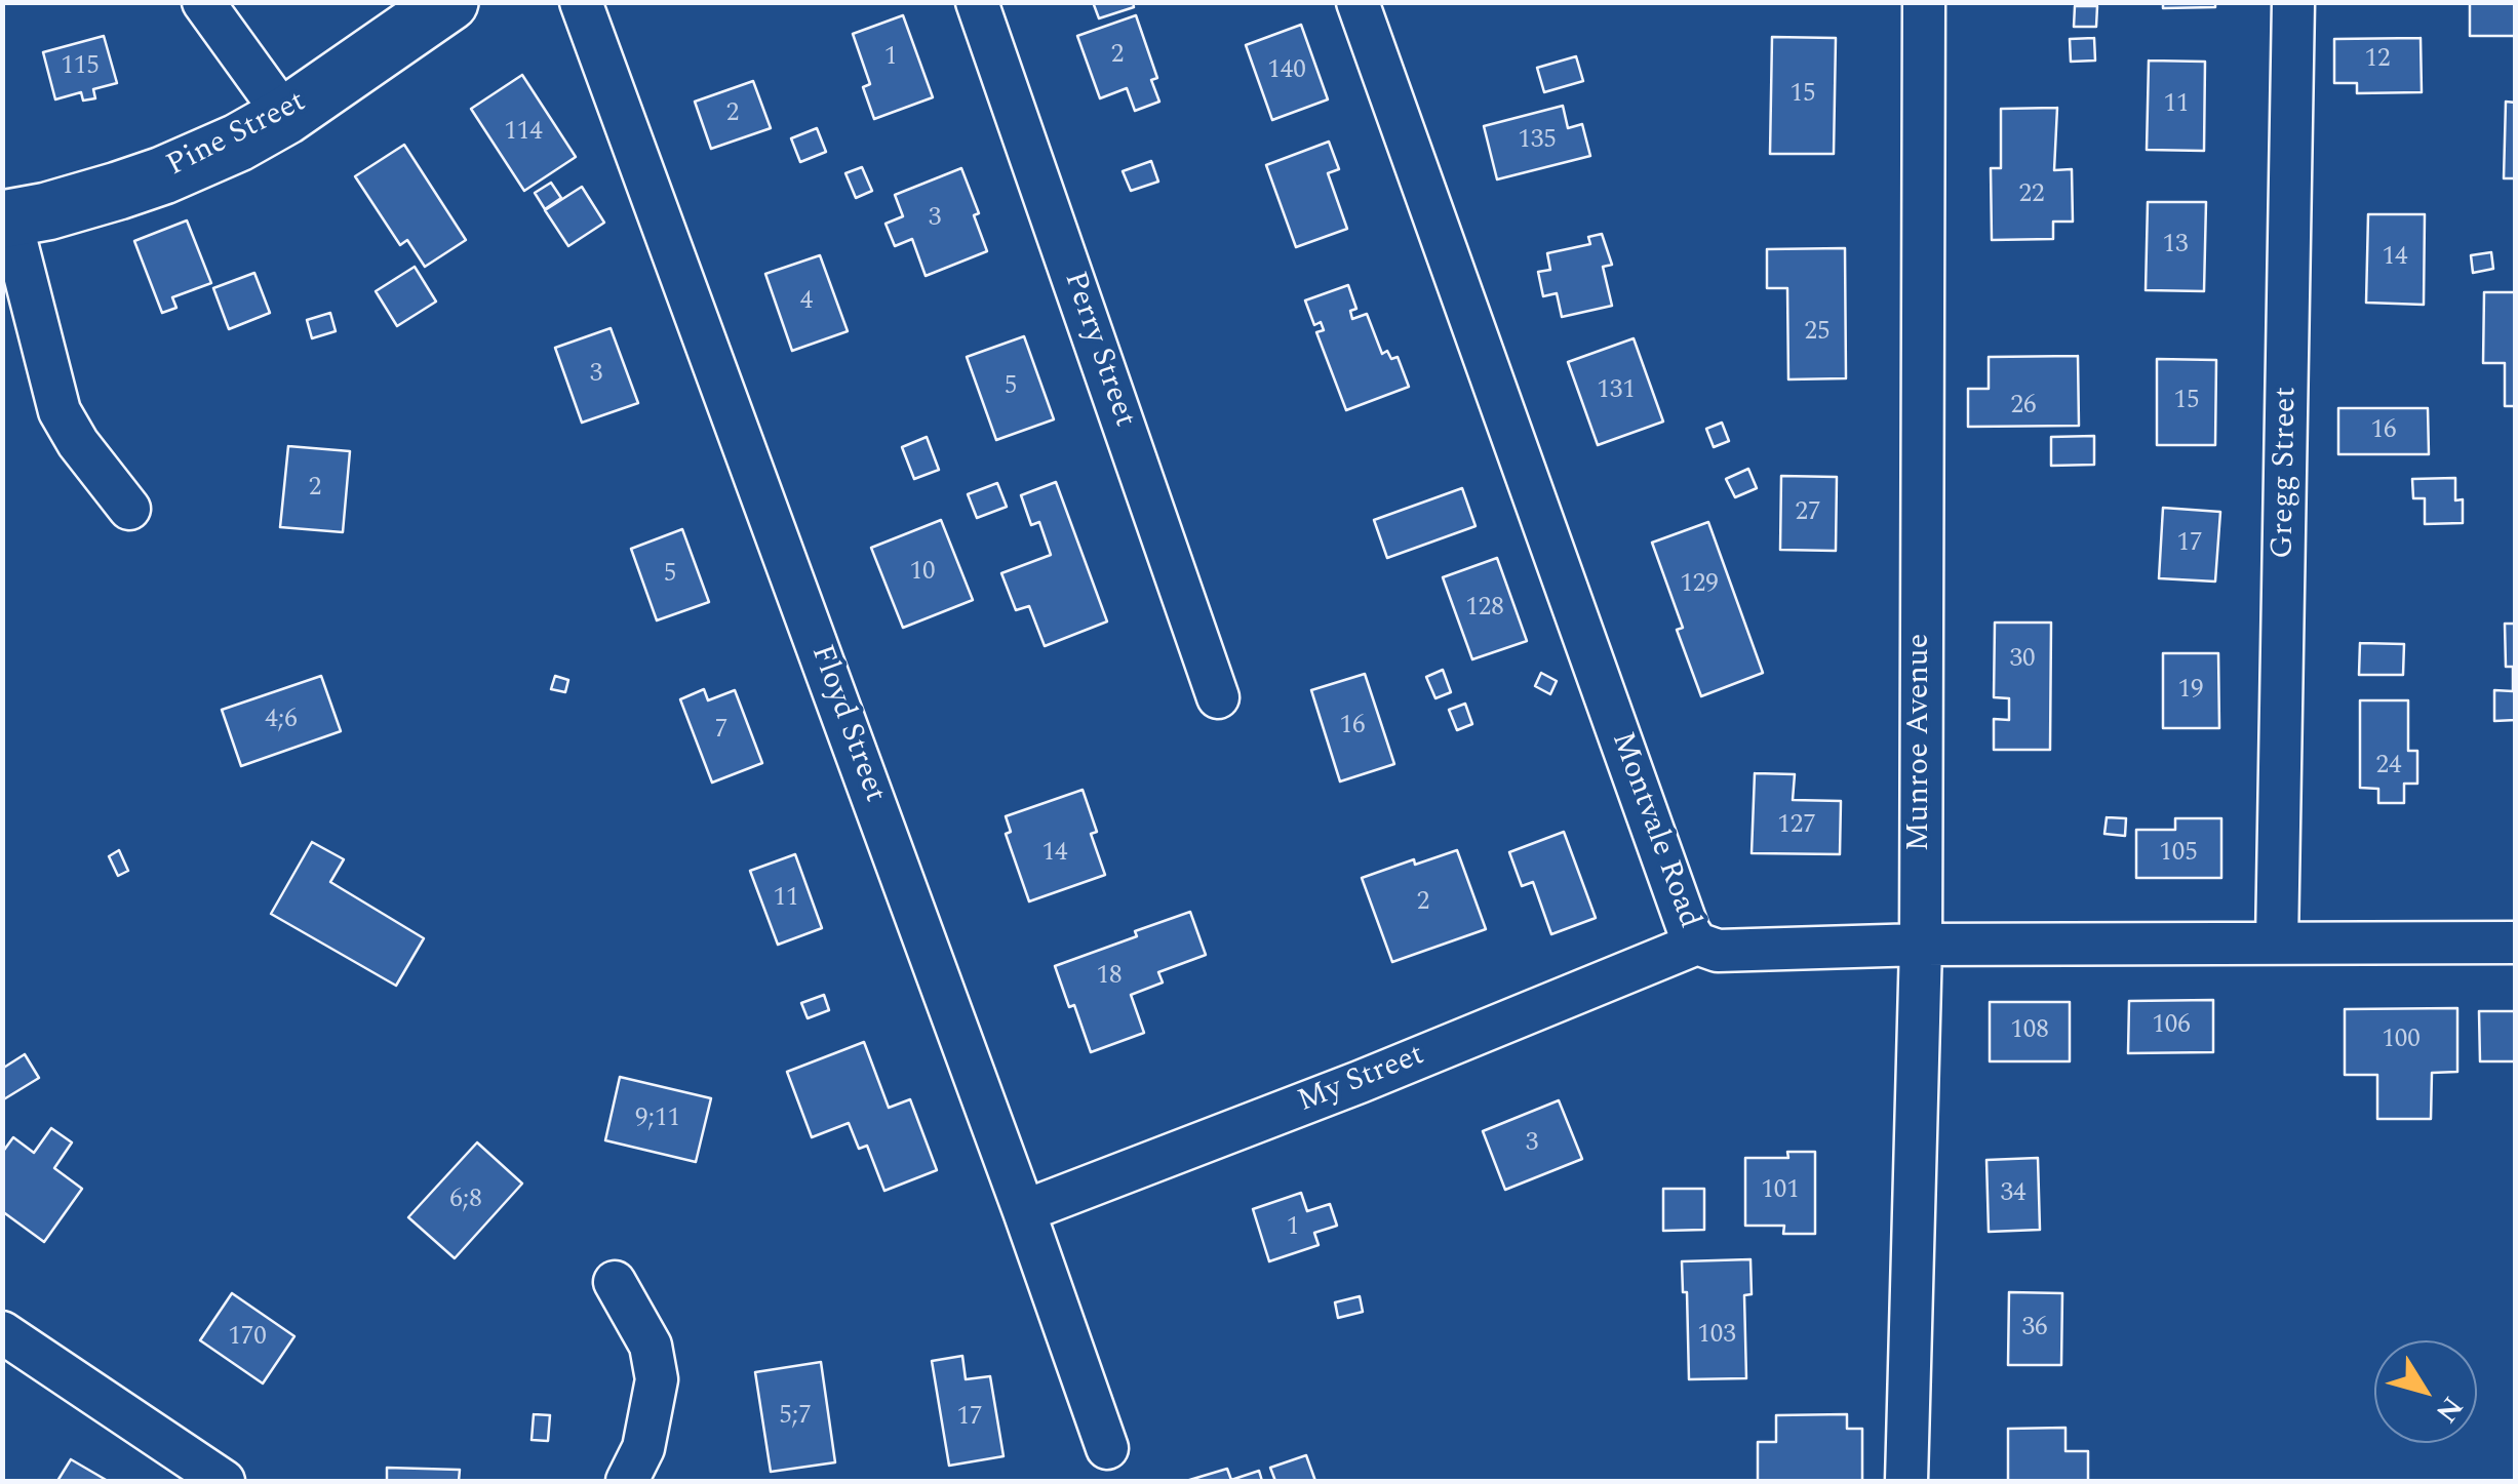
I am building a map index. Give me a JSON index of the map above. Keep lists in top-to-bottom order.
{
  "streets": {
    "street": [
      "Pine Street",
      "Perry Street",
      "Gregg Street",
      "Floyd Street",
      "Munroe Avenue",
      "Montvale Road",
      "My Street"
    ]
  },
  "crossings": [
    ["Gregg Street", "Montvale Road"],
    ["Floyd Street", "My Street"],
    ["Munroe Avenue", "Montvale Road"],
    ["Montvale Road", "My Street"]
  ],
  "house_numbers": [
    "2",
    "1",
    "12",
    "115",
    "140",
    "15",
    "11",
    "2",
    "114",
    "135",
    "22",
    "3",
    "13",
    "14",
    "4",
    "25",
    "3",
    "5",
    "131",
    "15",
    "26",
    "16",
    "2",
    "27",
    "17",
    "10",
    "5",
    "129",
    "128",
    "30",
    "19",
    "4;6",
    "16",
    "7",
    "24",
    "127",
    "14",
    "105",
    "11",
    "2",
    "18",
    "106",
    "108",
    "100",
    "9;11",
    "3",
    "101",
    "34",
    "6;8",
    "1",
    "36",
    "103",
    "170",
    "5;7",
    "17"
  ],
  "north": "bottom right"
}
